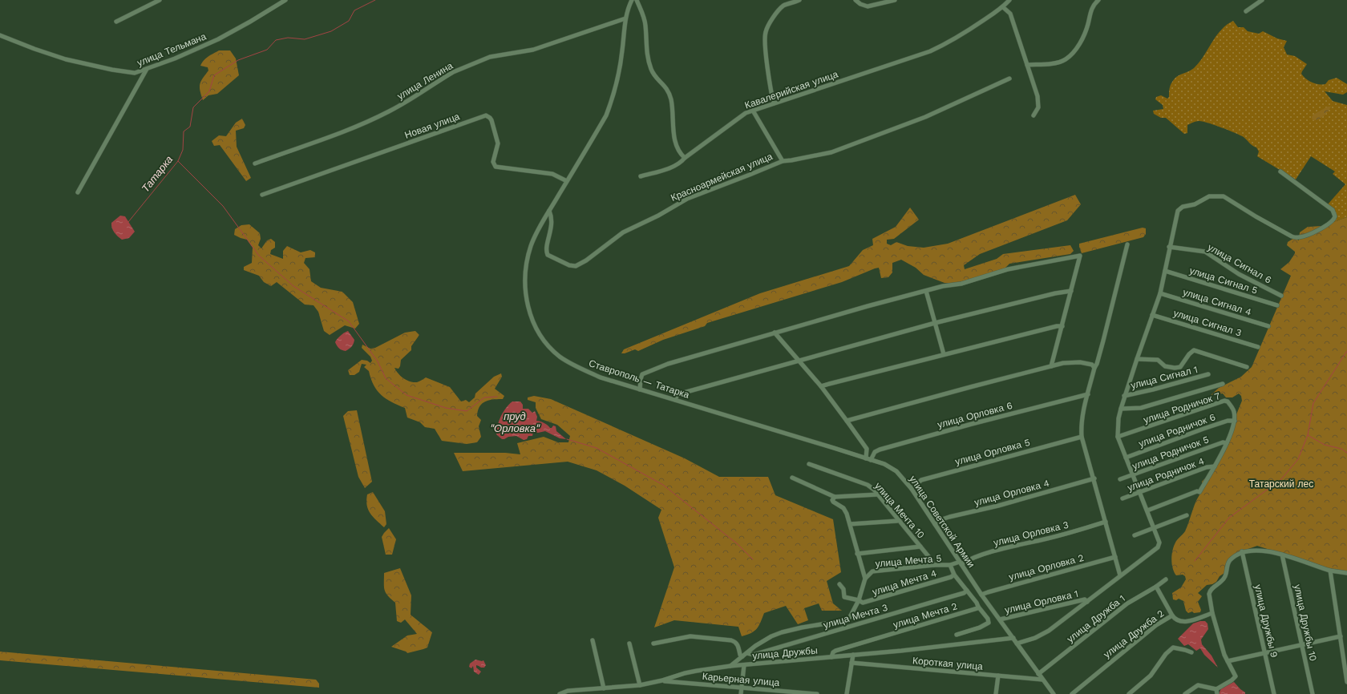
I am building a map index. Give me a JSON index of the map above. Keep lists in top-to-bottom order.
{
  "streets": {
    "street": [
      "улица Тельмана",
      "улица Ленина",
      "Кавалерийская улица",
      "Новая улица",
      "Красноармейская улица",
      "улица Сигнал 6",
      "улица Сигнал 5",
      "улица Сигнал 4",
      "улица Сигнал 3",
      "улица Сигнал 1",
      "Ставрополь — Татарка",
      "улица Родничок 7",
      "улица Орловка 6",
      "улица Родничок 6",
      "улица Орловка 5",
      "улица Родничок 5",
      "улица Родничок 4",
      "улица Орловка 4",
      "улица Мечта 10",
      "улица Советской Армии",
      "улица Орловка 3",
      "улица Мечта 5",
      "улица Орловка 2",
      "улица Мечта 4",
      "улица Орловка 1",
      "улица Мечта 2",
      "улица Мечта 3",
      "улица Дружба 1",
      "улица Дружбы 9",
      "улица Дружбы 10",
      "улица Дружба 2",
      "улица Дружбы",
      "Короткая улица",
      "Карьерная улица"
    ]
  },
  "crossings": [
    ["улица Ленина", "Ставрополь — Татарка"],
    ["Новая улица", "Ставрополь — Татарка"],
    ["Красноармейская улица", "Ставрополь — Татарка"],
    ["Ставрополь — Татарка", "улица Советской Армии"],
    ["улица Родничок 7", "улица Родничок 6"],
    ["улица Орловка 5", "улица Советской Армии"],
    ["улица Орловка 4", "улица Советской Армии"],
    ["улица Мечта 10", "улица Мечта 5"],
    ["улица Советской Армии", "улица Орловка 3"],
    ["улица Советской Армии", "улица Мечта 5"],
    ["улица Советской Армии", "улица Орловка 2"],
    ["улица Советской Армии", "улица Орловка 1"],
    ["улица Советской Армии", "улица Дружба 1"],
    ["улица Советской Армии", "улица Дружбы"],
    ["улица Советской Армии", "Короткая улица"],
    ["улица Орловка 3", "улица Мечта 5"],
    ["улица Мечта 5", "улица Мечта 4"],
    ["улица Мечта 2", "улица Дружбы"],
    ["улица Дружбы", "Карьерная улица"]
  ],
  "water": ["Татарка", "пруд \"Орловка\""],
  "parks": ["Татарский лес"]
}
